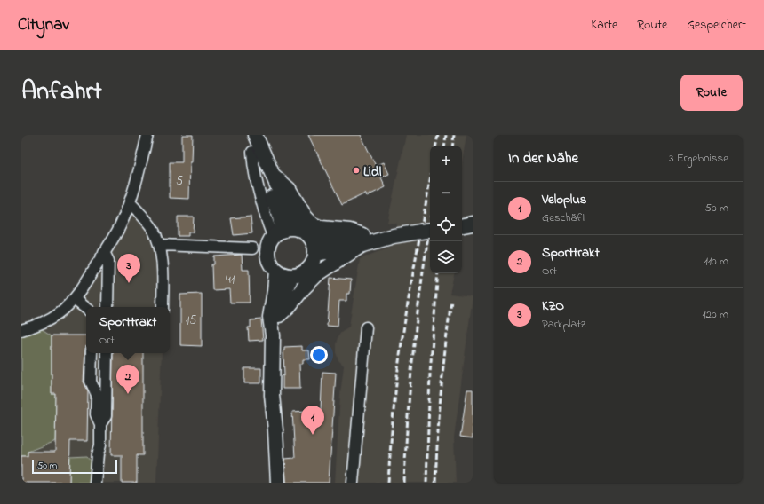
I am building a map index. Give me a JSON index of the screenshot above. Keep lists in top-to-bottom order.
{
  "places": ["Lidl"],
  "house_numbers": ["5", "41", "15"],
  "scale_bar": "50 m",
  "page": {
    "header": "Citynav",
    "nav": ["Karte", "Route", "Gespeichert"],
    "title": "Anfahrt",
    "buttons": "Route",
    "heading": ["In der Nähe", "3 Ergebnisse"],
    "map_buttons": ["+", "−"],
    "list": [
      {
        "mark": "1",
        "name": "Veloplus",
        "note": "Geschäft",
        "value": "50 m"
      },
      {
        "mark": "2",
        "name": "Sporttrakt",
        "note": "Ort",
        "value": "110 m"
      },
      {
        "mark": "3",
        "name": "KZO",
        "note": "Parkplatz",
        "value": "120 m"
      }
    ],
    "pins": ["3", "2", "1"],
    "popup": ["Sporttrakt", "Ort"],
    "scale": "50 m"
  }
}
